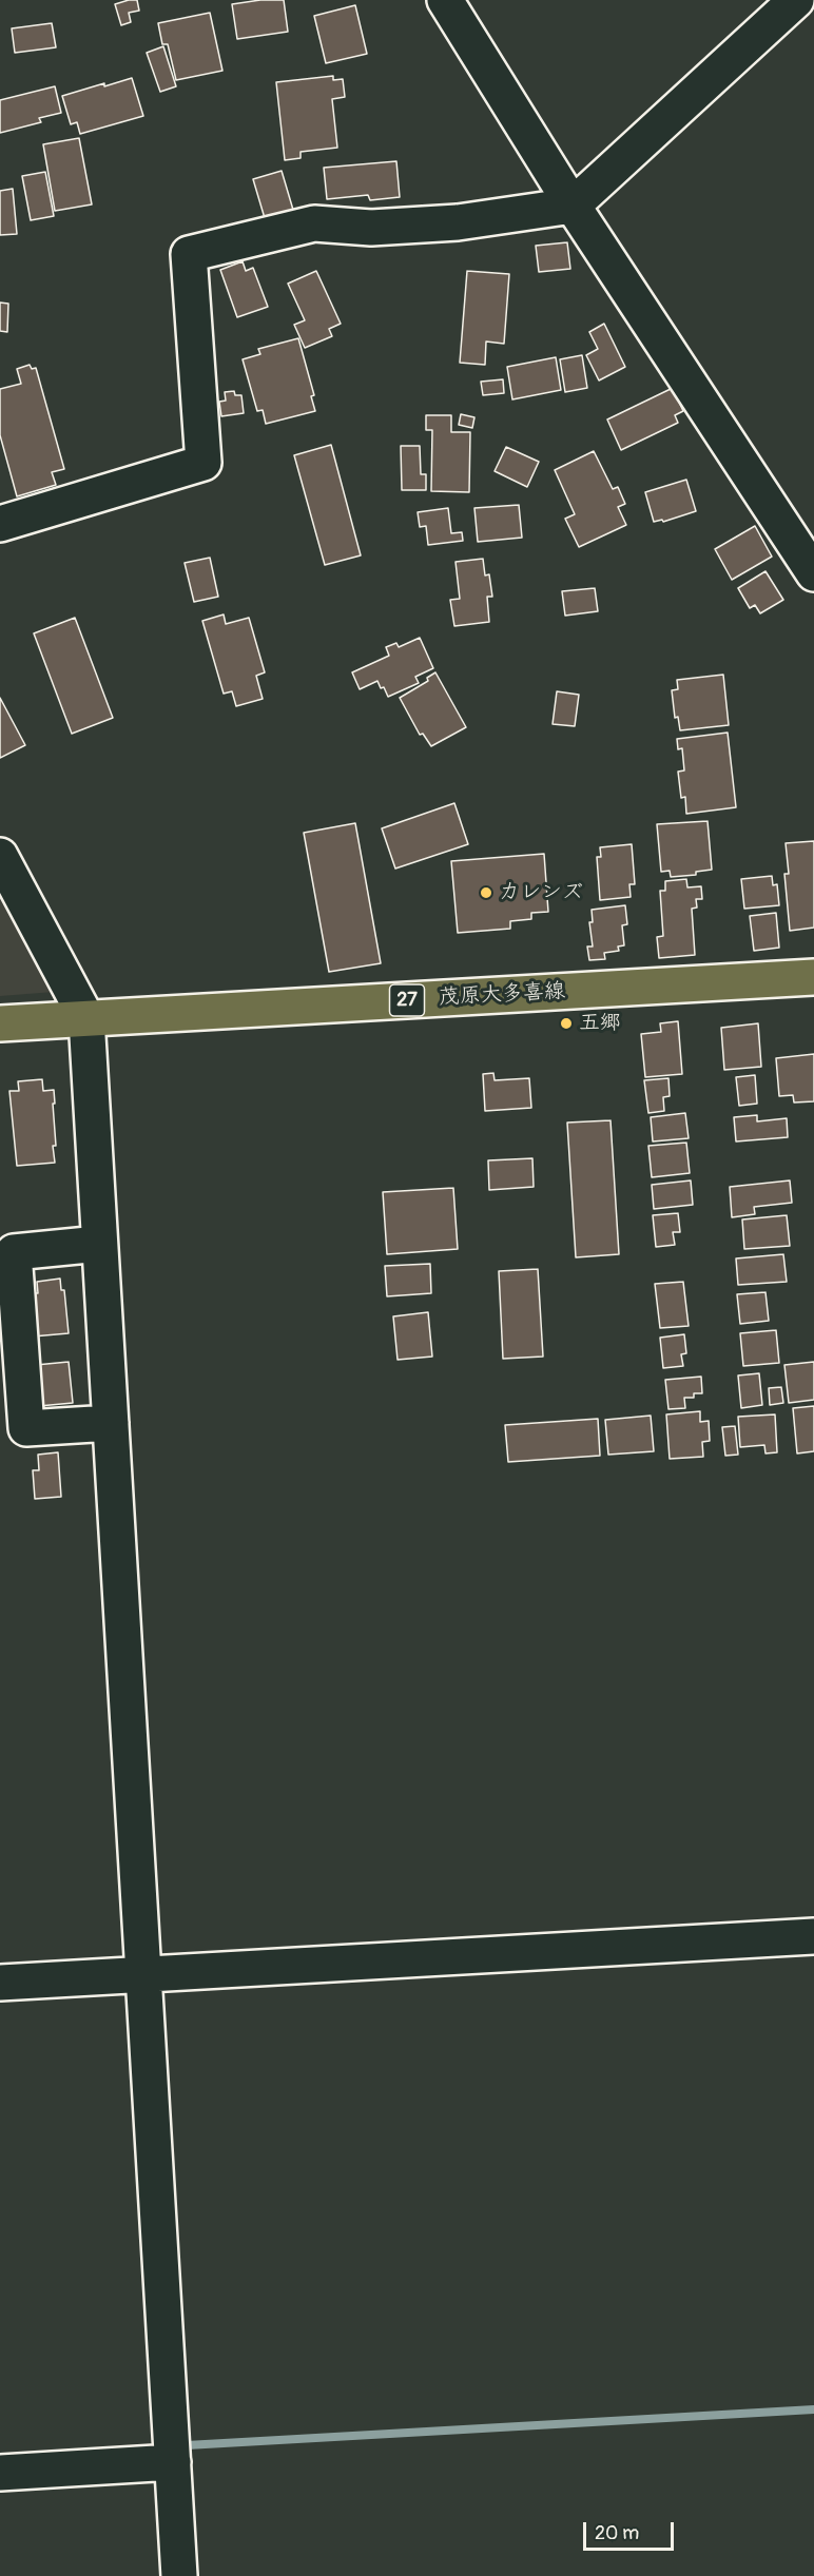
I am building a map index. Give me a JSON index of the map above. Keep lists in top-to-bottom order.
{
  "streets": {
    "main road": ["茂原大多喜線", "27"]
  },
  "places": ["カレンズ", "五郷"],
  "scale_bar": "20 m"
}
